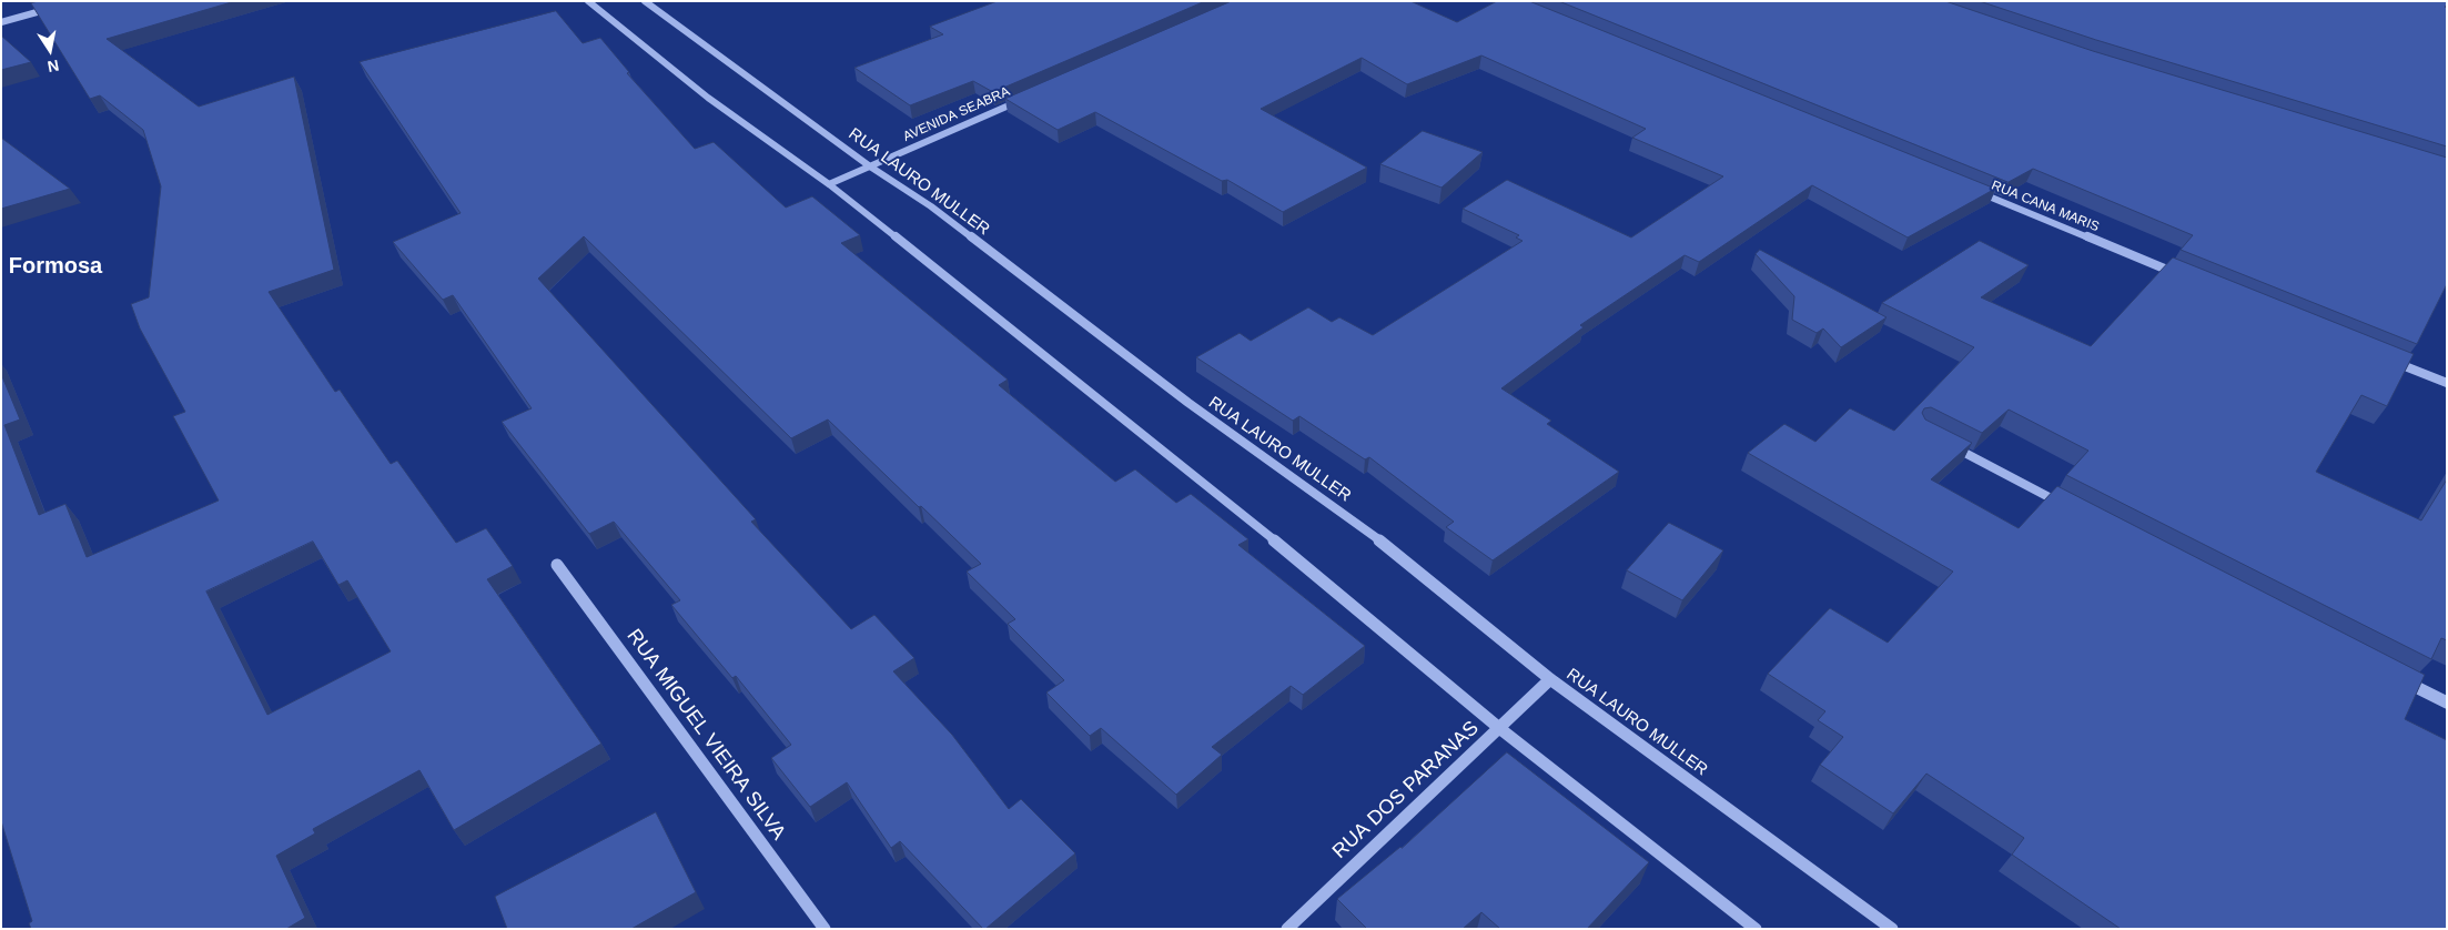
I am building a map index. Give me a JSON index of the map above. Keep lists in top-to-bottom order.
{
  "streets": {
    "street": [
      "AVENIDA SEABRA",
      "RUA LAURO MULLER",
      "RUA CANA MARIS",
      "RUA MIGUEL VIEIRA SILVA",
      "RUA DOS PARANAS"
    ]
  },
  "crossings": [
    ["AVENIDA SEABRA", "RUA LAURO MULLER"],
    ["RUA LAURO MULLER", "RUA DOS PARANAS"]
  ],
  "districts": ["Formosa"],
  "north": "bottom"
}
